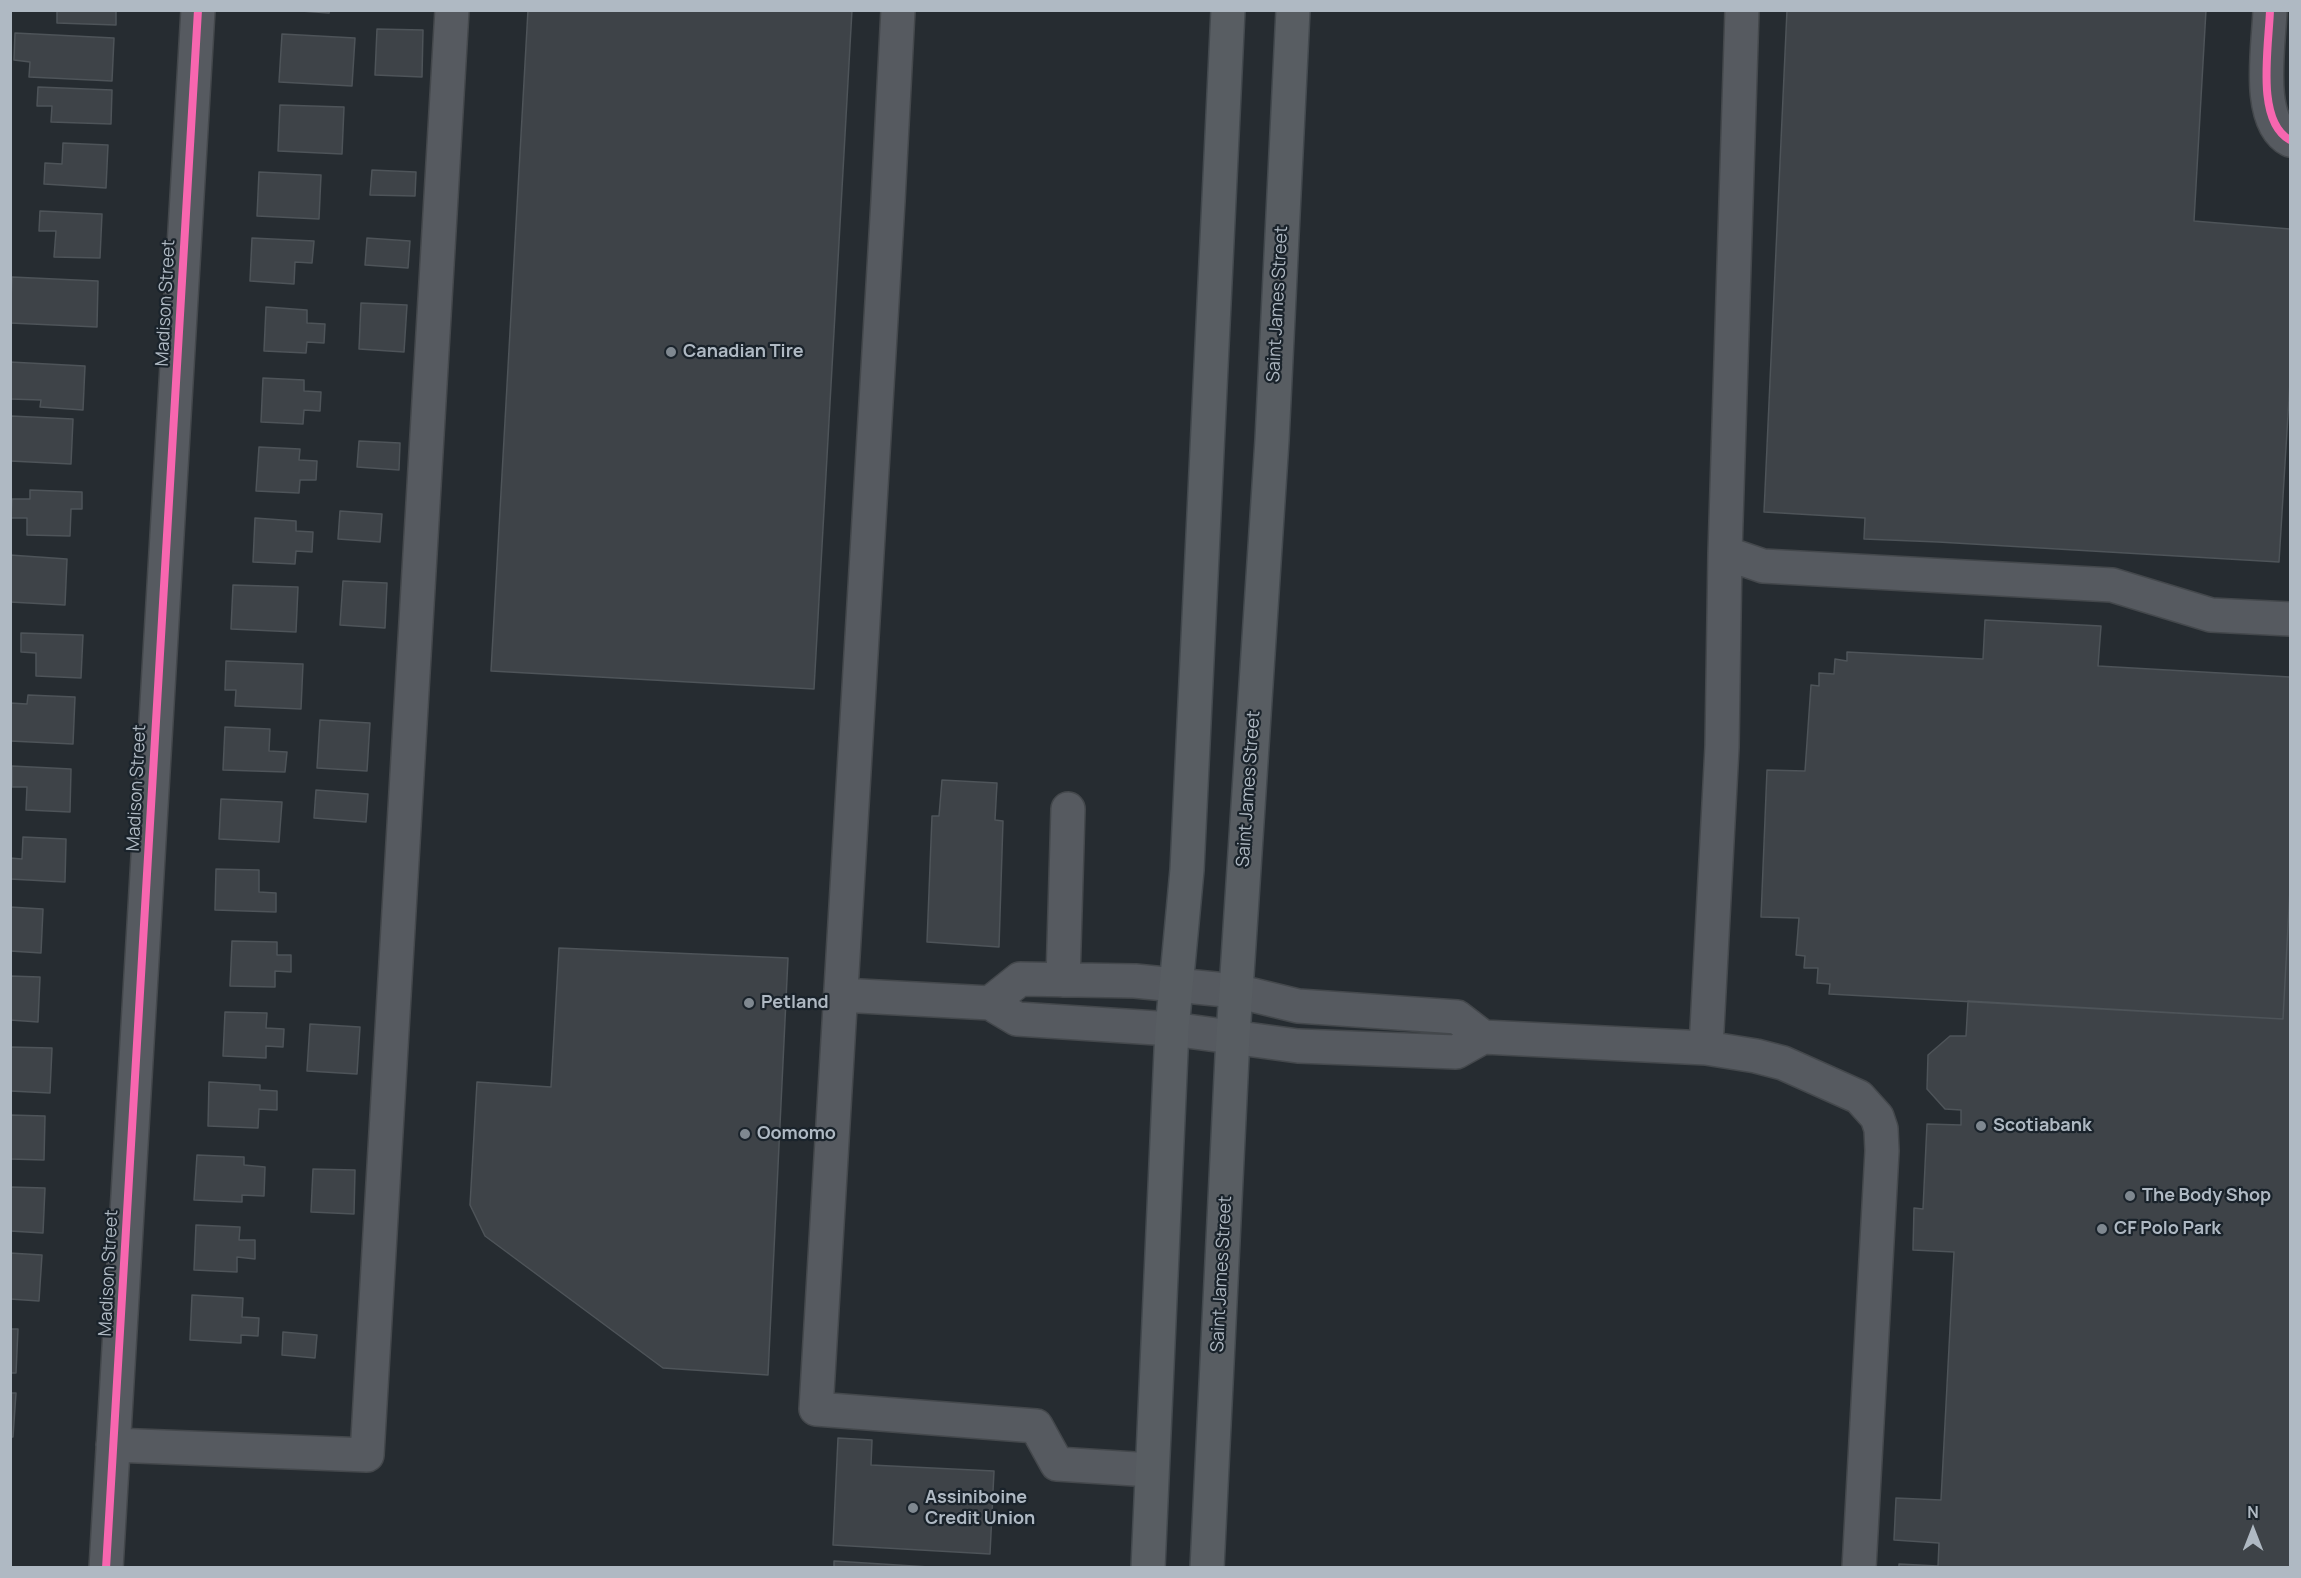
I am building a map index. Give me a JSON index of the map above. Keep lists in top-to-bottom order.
{
  "streets": {
    "main road": ["Saint James Street"],
    "street": ["Madison Street"]
  },
  "places": [
    "Canadian Tire",
    "Petland",
    "Scotiabank",
    "Oomomo",
    "The Body Shop",
    "CF Polo Park",
    "Assiniboine Credit Union"
  ],
  "north": "top"
}
